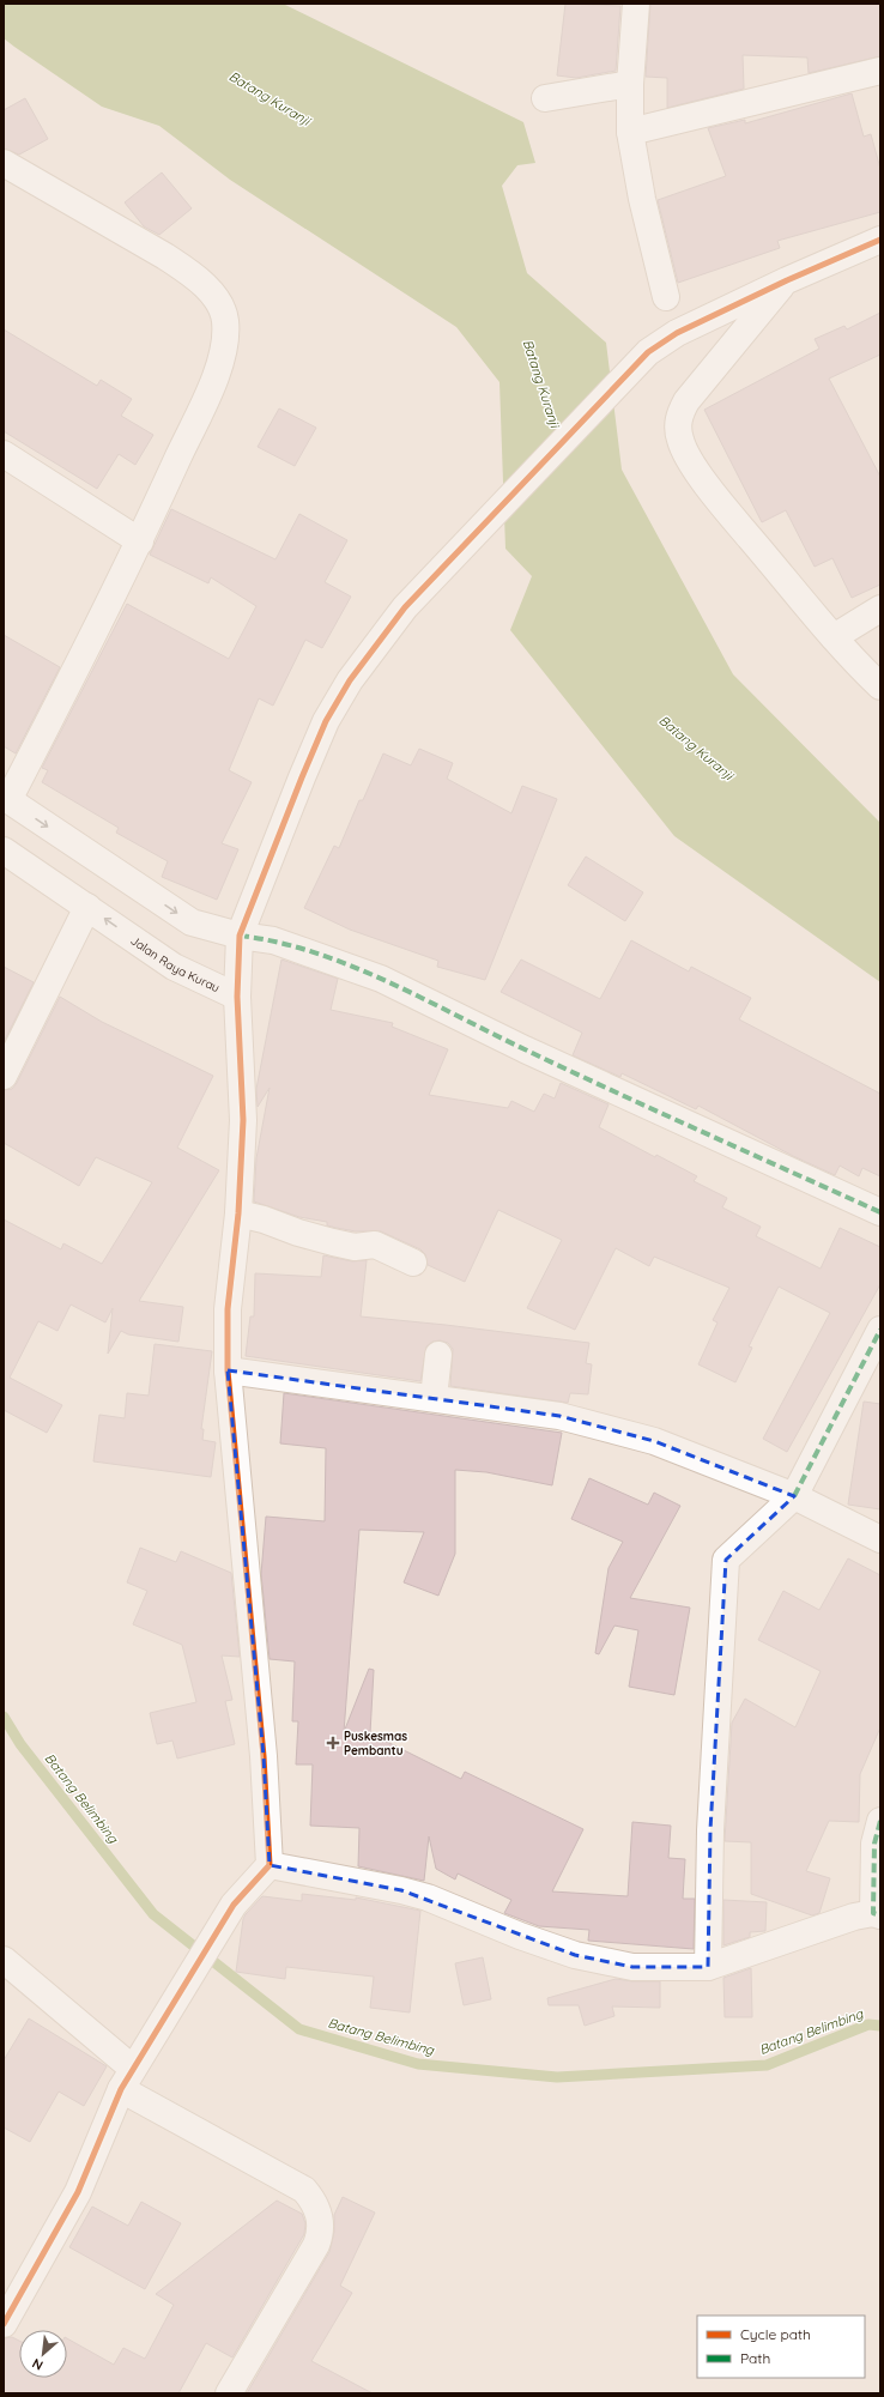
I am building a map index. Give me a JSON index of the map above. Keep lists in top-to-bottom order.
{
  "streets": {
    "street": ["Jalan Raya Kurau"]
  },
  "water": ["Batang Kuranji", "Batang Belimbing"],
  "places": {
    "health": ["Puskesmas Pembantu"]
  },
  "legend": ["Cycle path", "Path"],
  "north": "bottom left"
}
